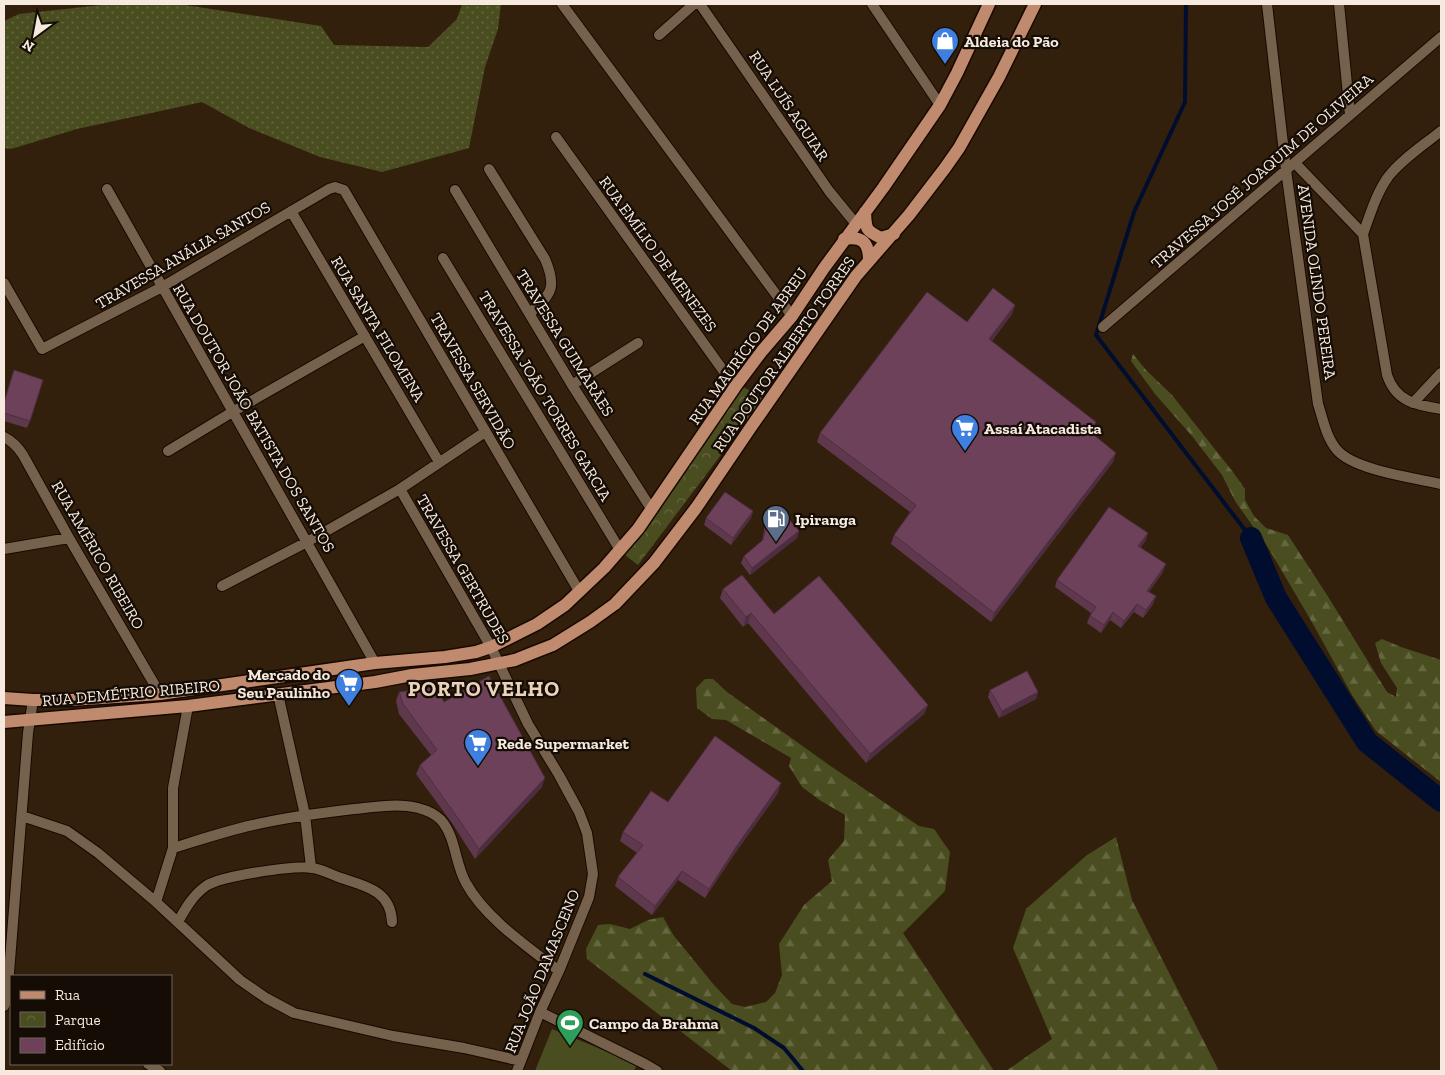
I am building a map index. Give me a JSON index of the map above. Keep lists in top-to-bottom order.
{
  "streets": {
    "main road": ["RUA MAURÍCIO DE ABREU", "RUA DOUTOR ALBERTO TORRES", "RUA DEMÉTRIO RIBEIRO"],
    "street": [
      "RUA LUÍS AGUIAR",
      "TRAVESSA JOSÉ JOAQUIM DE OLIVEIRA",
      "RUA EMÍLIO DE MENEZES",
      "TRAVESSA ANÁLIA SANTOS",
      "AVENIDA OLINDO PEREIRA",
      "RUA SANTA FILOMENA",
      "TRAVESSA GUIMARÃES",
      "TRAVESSA SERVIDÃO",
      "TRAVESSA JOÃO TORRES GARCIA",
      "RUA DOUTOR JOÃO BATISTA DOS SANTOS",
      "RUA AMÉRICO RIBEIRO",
      "TRAVESSA GERTRUDES",
      "RUA JOÃO DAMASCENO"
    ]
  },
  "crossings": [
    ["RUA LUÍS AGUIAR", "RUA MAURÍCIO DE ABREU"],
    ["TRAVESSA JOSÉ JOAQUIM DE OLIVEIRA", "AVENIDA OLINDO PEREIRA"],
    ["RUA EMÍLIO DE MENEZES", "RUA MAURÍCIO DE ABREU"],
    ["TRAVESSA ANÁLIA SANTOS", "RUA SANTA FILOMENA"],
    ["TRAVESSA ANÁLIA SANTOS", "TRAVESSA SERVIDÃO"],
    ["TRAVESSA ANÁLIA SANTOS", "RUA DOUTOR JOÃO BATISTA DOS SANTOS"],
    ["TRAVESSA GUIMARÃES", "RUA MAURÍCIO DE ABREU"],
    ["RUA MAURÍCIO DE ABREU", "TRAVESSA SERVIDÃO"],
    ["RUA MAURÍCIO DE ABREU", "TRAVESSA JOÃO TORRES GARCIA"],
    ["RUA MAURÍCIO DE ABREU", "RUA DOUTOR JOÃO BATISTA DOS SANTOS"],
    ["RUA MAURÍCIO DE ABREU", "RUA AMÉRICO RIBEIRO"],
    ["RUA MAURÍCIO DE ABREU", "TRAVESSA GERTRUDES"],
    ["RUA DOUTOR ALBERTO TORRES", "TRAVESSA GERTRUDES"],
    ["RUA DOUTOR ALBERTO TORRES", "RUA DEMÉTRIO RIBEIRO"],
    ["RUA DOUTOR ALBERTO TORRES", "RUA JOÃO DAMASCENO"],
    ["TRAVESSA GERTRUDES", "RUA DEMÉTRIO RIBEIRO"],
    ["TRAVESSA GERTRUDES", "RUA JOÃO DAMASCENO"],
    ["RUA DEMÉTRIO RIBEIRO", "RUA JOÃO DAMASCENO"]
  ],
  "districts": ["PORTO VELHO"],
  "places": {
    "shop": ["Aldeia do Pão"],
    "supermarket": ["Assaí Atacadista", "Mercado do Seu Paulinho", "Rede Supermarket"],
    "fuel station": ["Ipiranga"],
    "sports": ["Campo da Brahma"]
  },
  "legend": ["Rua", "Parque", "Edifício"],
  "north": "bottom left"
}
